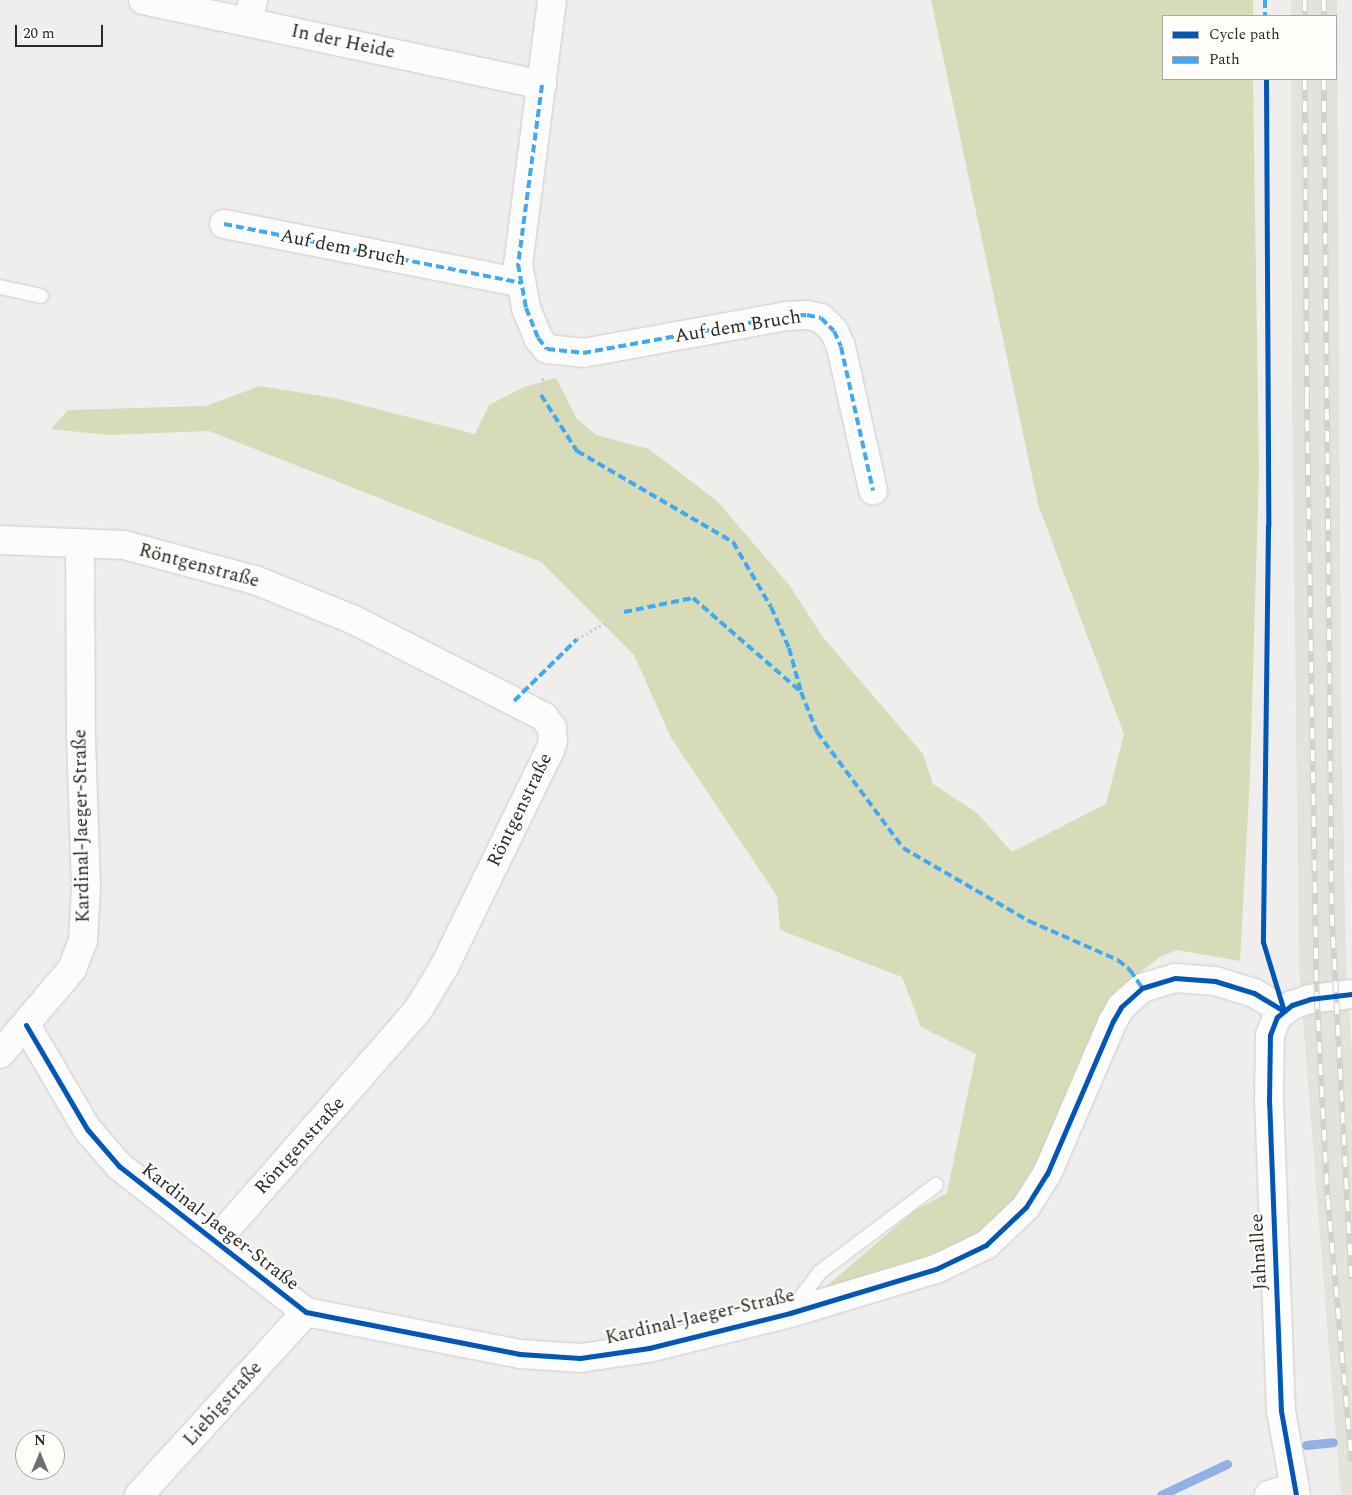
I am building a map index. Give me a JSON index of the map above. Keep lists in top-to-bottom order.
{
  "streets": {
    "street": [
      "In der Heide",
      "Auf dem Bruch",
      "Röntgenstraße",
      "Kardinal-Jaeger-Straße",
      "Jahnallee",
      "Liebigstraße"
    ]
  },
  "crossings": [
    ["In der Heide", "Auf dem Bruch"],
    ["Röntgenstraße", "Kardinal-Jaeger-Straße"],
    ["Kardinal-Jaeger-Straße", "Jahnallee"],
    ["Kardinal-Jaeger-Straße", "Liebigstraße"]
  ],
  "legend": ["Cycle path", "Path"],
  "scale_bar": "20 m",
  "north": "top"
}
